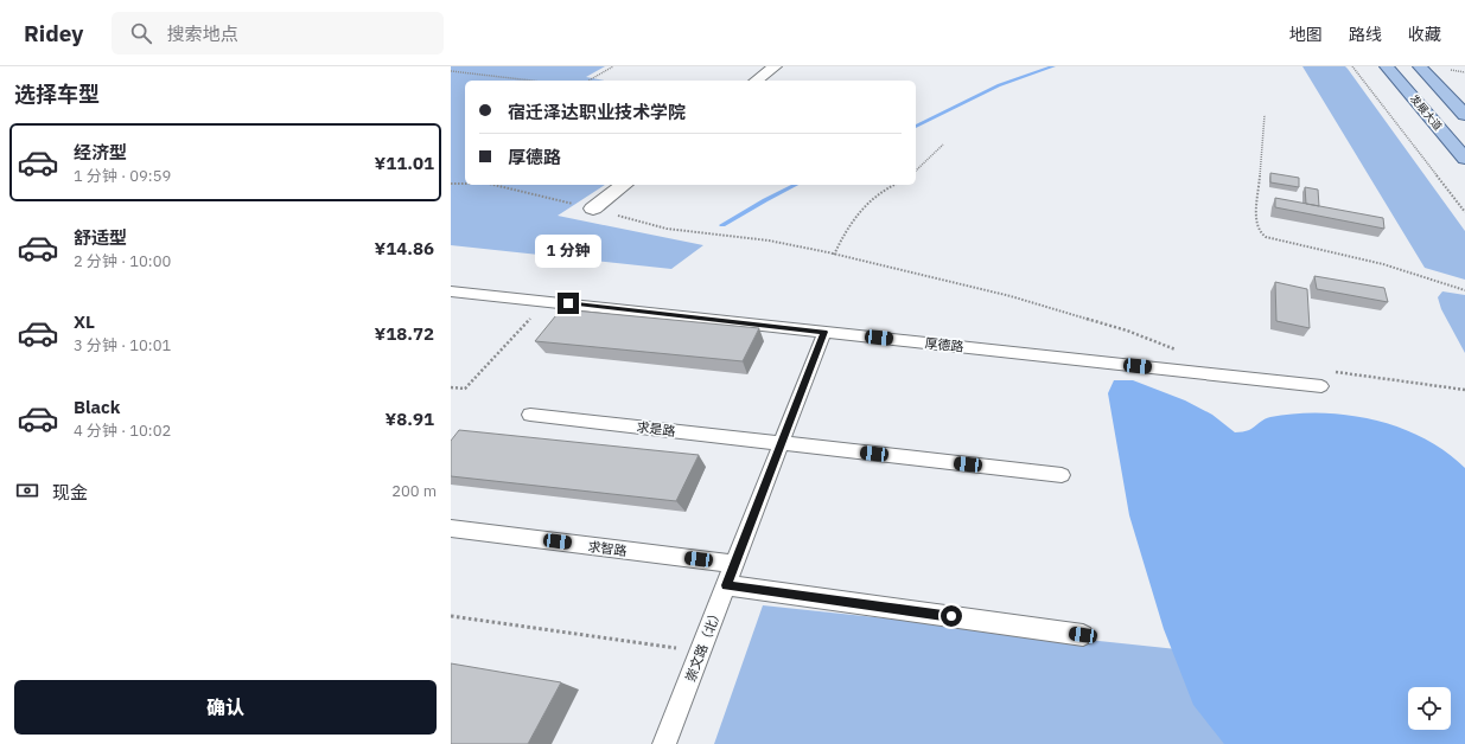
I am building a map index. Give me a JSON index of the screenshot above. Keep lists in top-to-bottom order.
{
  "streets": {
    "main road": ["发展大道"],
    "lane": [
      "厚德路",
      "求是路",
      "求智路",
      "崇文路（北）"
    ]
  },
  "crossings": [
    ["厚德路", "崇文路（北）"],
    ["求是路", "崇文路（北）"],
    ["求智路", "崇文路（北）"]
  ],
  "page": {
    "header": "Ridey",
    "search": "搜索地点",
    "nav": ["地图", "路线", "收藏"],
    "heading": "选择车型",
    "banner": ["宿迁泽达职业技术学院", "厚德路"],
    "list": [
      {
        "name": "经济型",
        "note": "1 分钟 · 09:59",
        "value": "¥11.01"
      },
      {
        "name": "舒适型",
        "note": "2 分钟 · 10:00",
        "value": "¥14.86"
      },
      {
        "name": "XL",
        "note": "3 分钟 · 10:01",
        "value": "¥18.72"
      },
      {
        "name": "Black",
        "note": "4 分钟 · 10:02",
        "value": "¥8.91"
      }
    ],
    "bubble": "1 分钟",
    "pay": ["现金", "200 m"],
    "buttons": "确认"
  }
}
